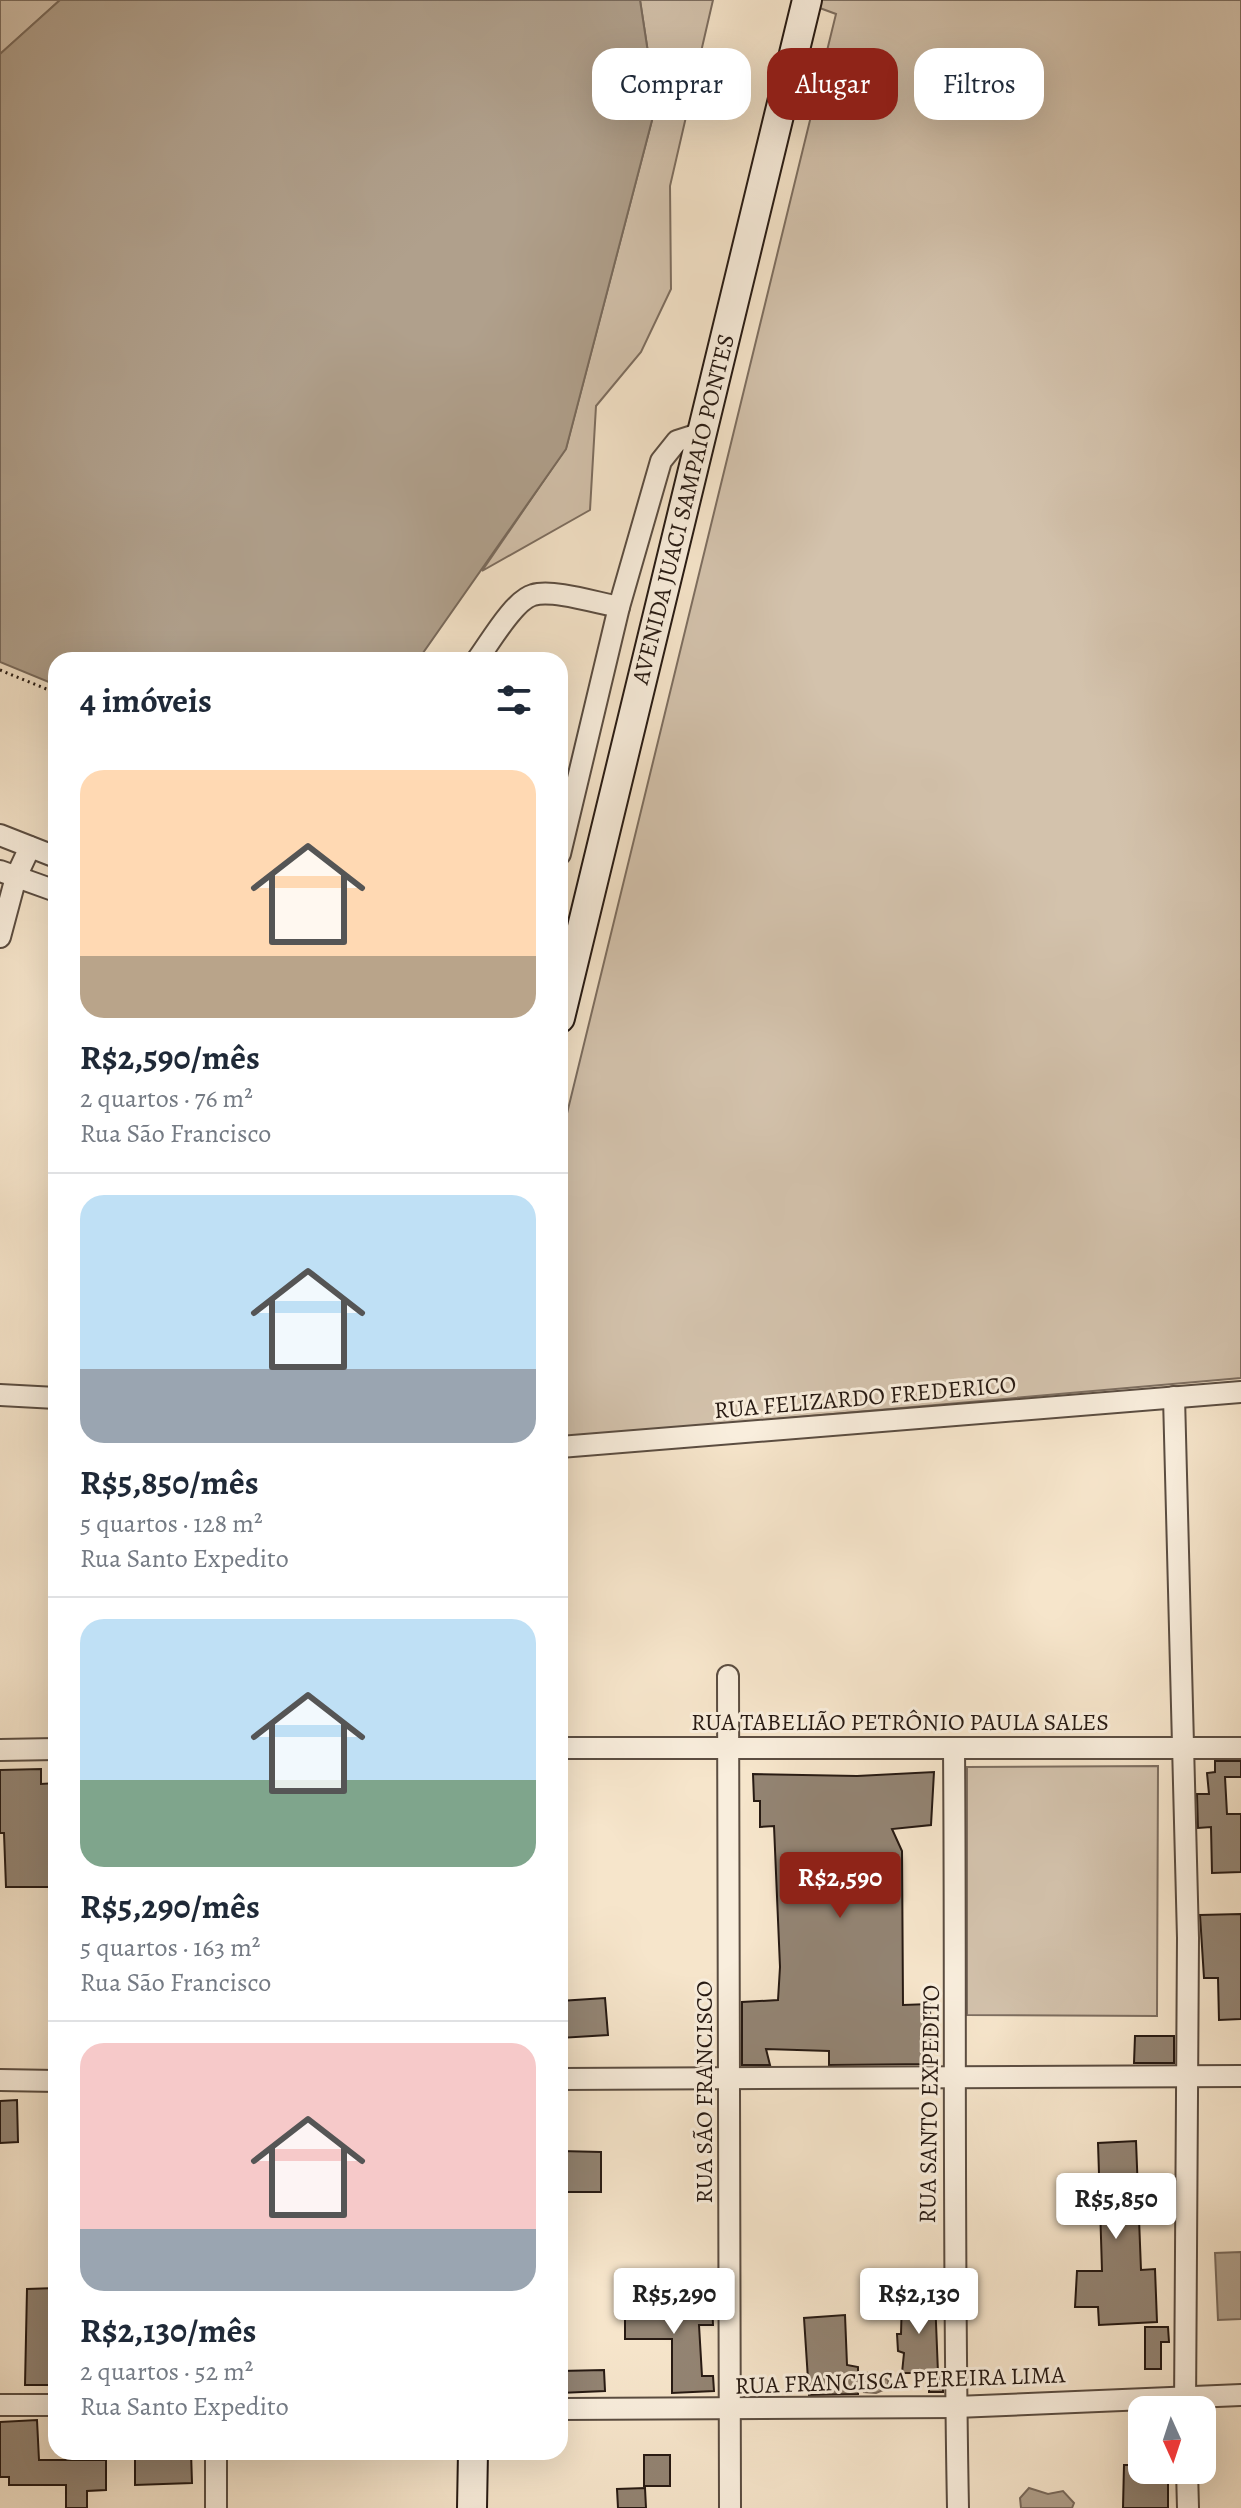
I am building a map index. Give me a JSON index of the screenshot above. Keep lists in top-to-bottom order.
{
  "streets": {
    "main road": ["AVENIDA JUACI SAMPAIO PONTES"],
    "street": [
      "RUA FELIZARDO FREDERICO",
      "RUA TABELIÃO PETRÔNIO PAULA SALES",
      "RUA SÃO FRANCISCO",
      "RUA SANTO EXPEDITO",
      "RUA FRANCISCA PEREIRA LIMA"
    ]
  },
  "crossings": [
    ["RUA TABELIÃO PETRÔNIO PAULA SALES", "RUA SÃO FRANCISCO"],
    ["RUA TABELIÃO PETRÔNIO PAULA SALES", "RUA SANTO EXPEDITO"],
    ["RUA SÃO FRANCISCO", "RUA FRANCISCA PEREIRA LIMA"],
    ["RUA SANTO EXPEDITO", "RUA FRANCISCA PEREIRA LIMA"]
  ],
  "north": "bottom",
  "page": {
    "chip": ["Comprar", "Alugar", "Filtros"],
    "heading": "4 imóveis",
    "list": [
      {
        "name": "R$2,590/mês",
        "note": "2 quartos · 76 m² · Rua São Francisco"
      },
      {
        "name": "R$5,850/mês",
        "note": "5 quartos · 128 m² · Rua Santo Expedito"
      },
      {
        "name": "R$5,290/mês",
        "note": "5 quartos · 163 m² · Rua São Francisco"
      },
      {
        "name": "R$2,130/mês",
        "note": "2 quartos · 52 m² · Rua Santo Expedito"
      }
    ],
    "price": [
      "R$2,590",
      "R$5,850",
      "R$5,290",
      "R$2,130"
    ]
  }
}
